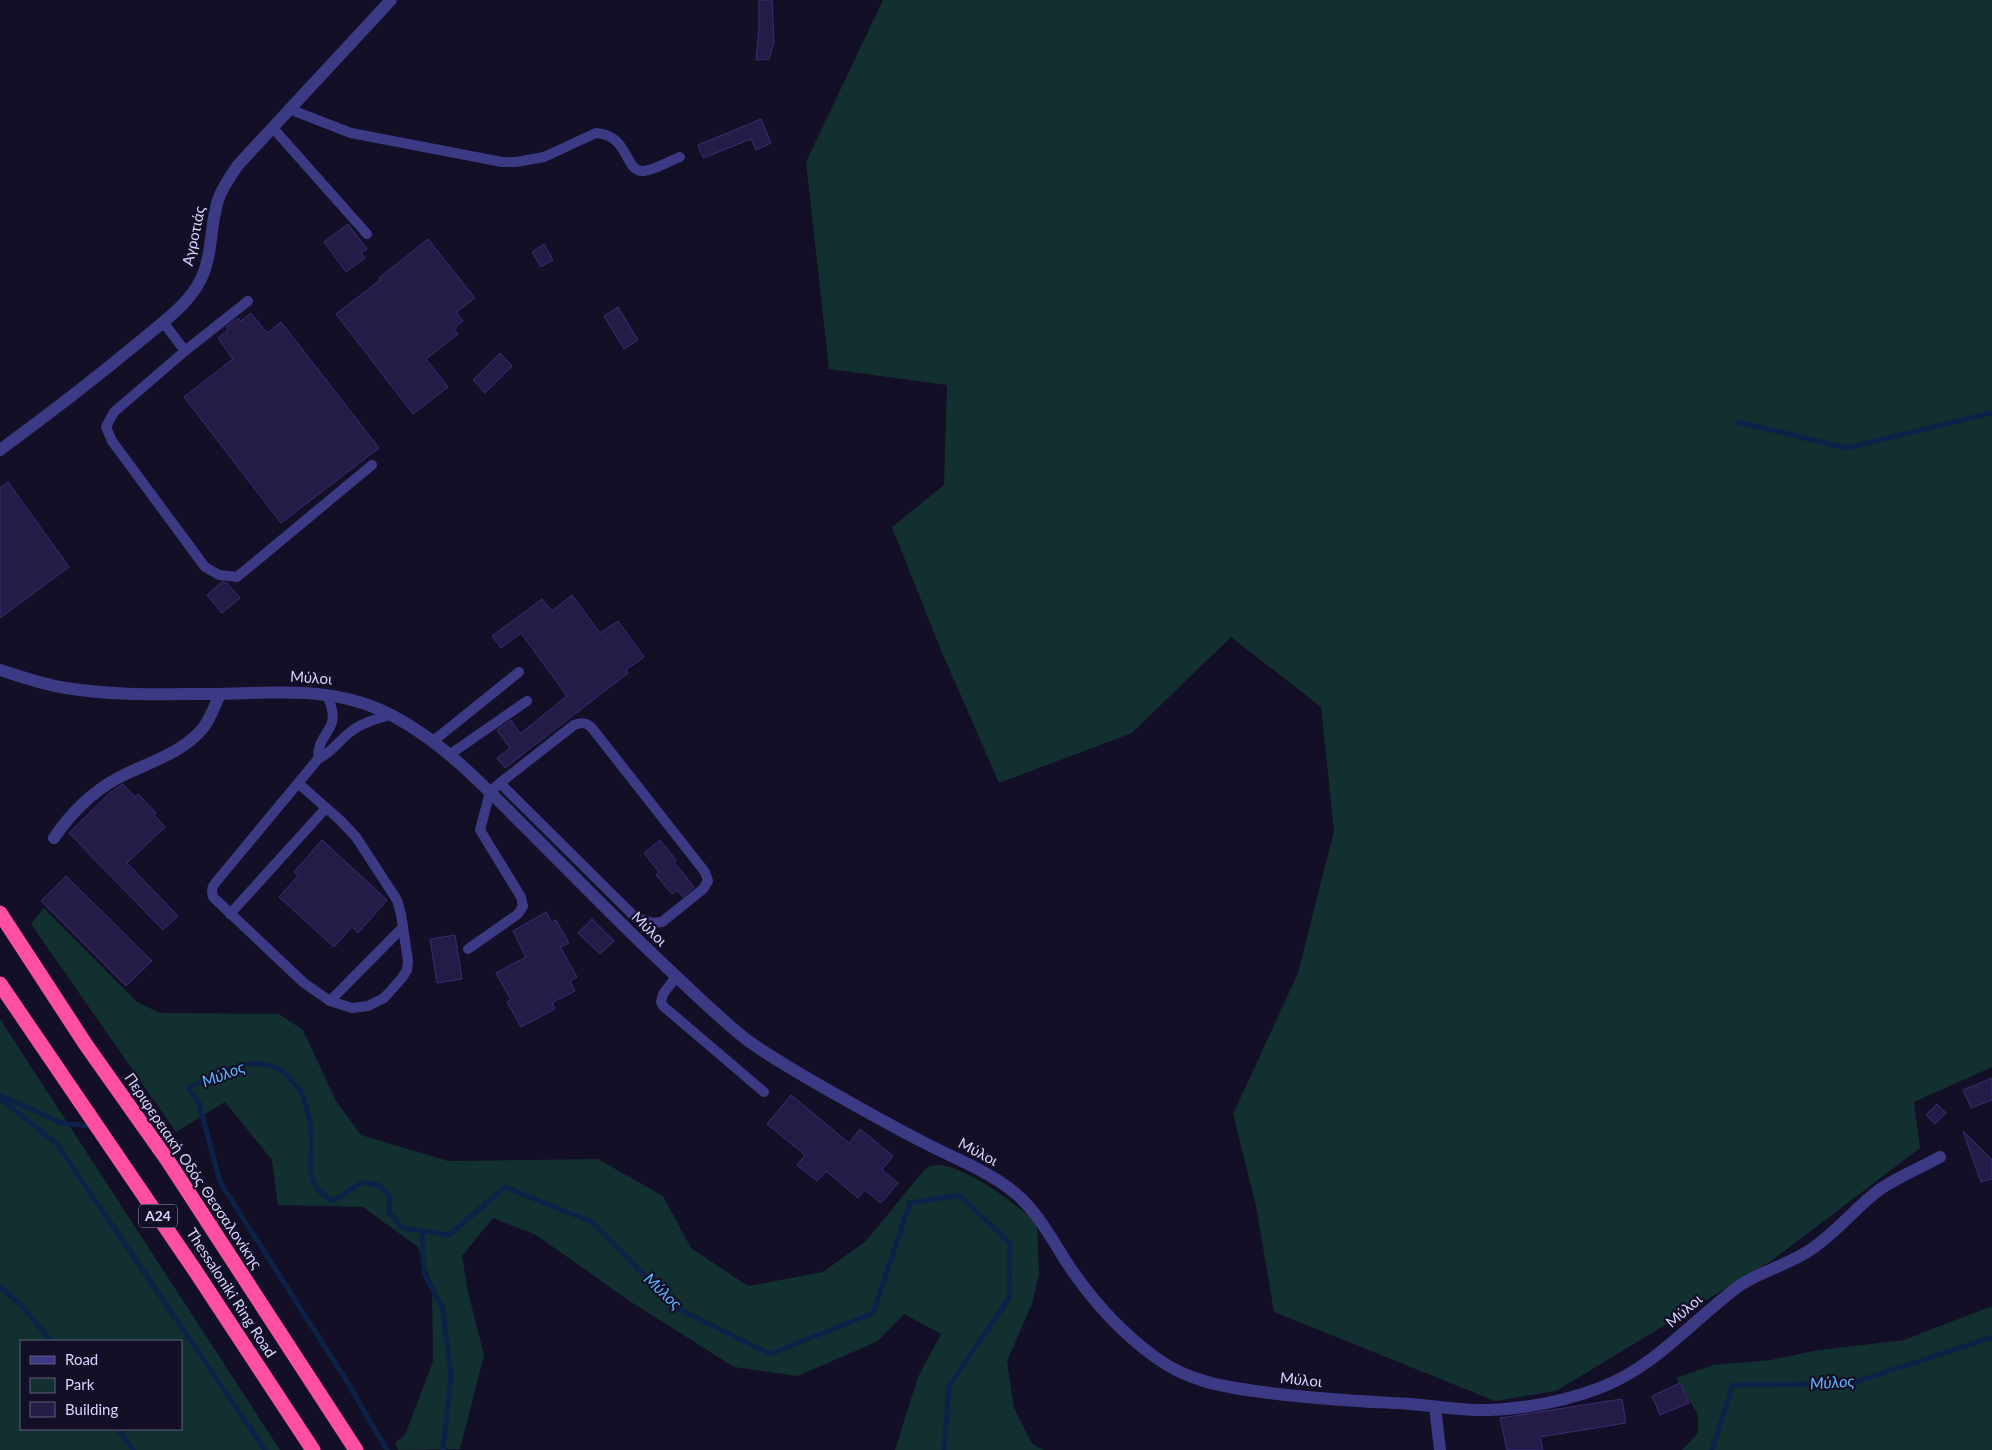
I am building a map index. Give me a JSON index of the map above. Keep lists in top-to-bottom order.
{
  "streets": {
    "highway": ["Περιφερειακή Οδός Θεσσαλονίκης", "Α24", "Thessaloniki Ring Road"],
    "street": ["Αγροτιάς", "Μύλοι"]
  },
  "water": ["Μύλος"],
  "legend": ["Road", "Park", "Building"]
}
